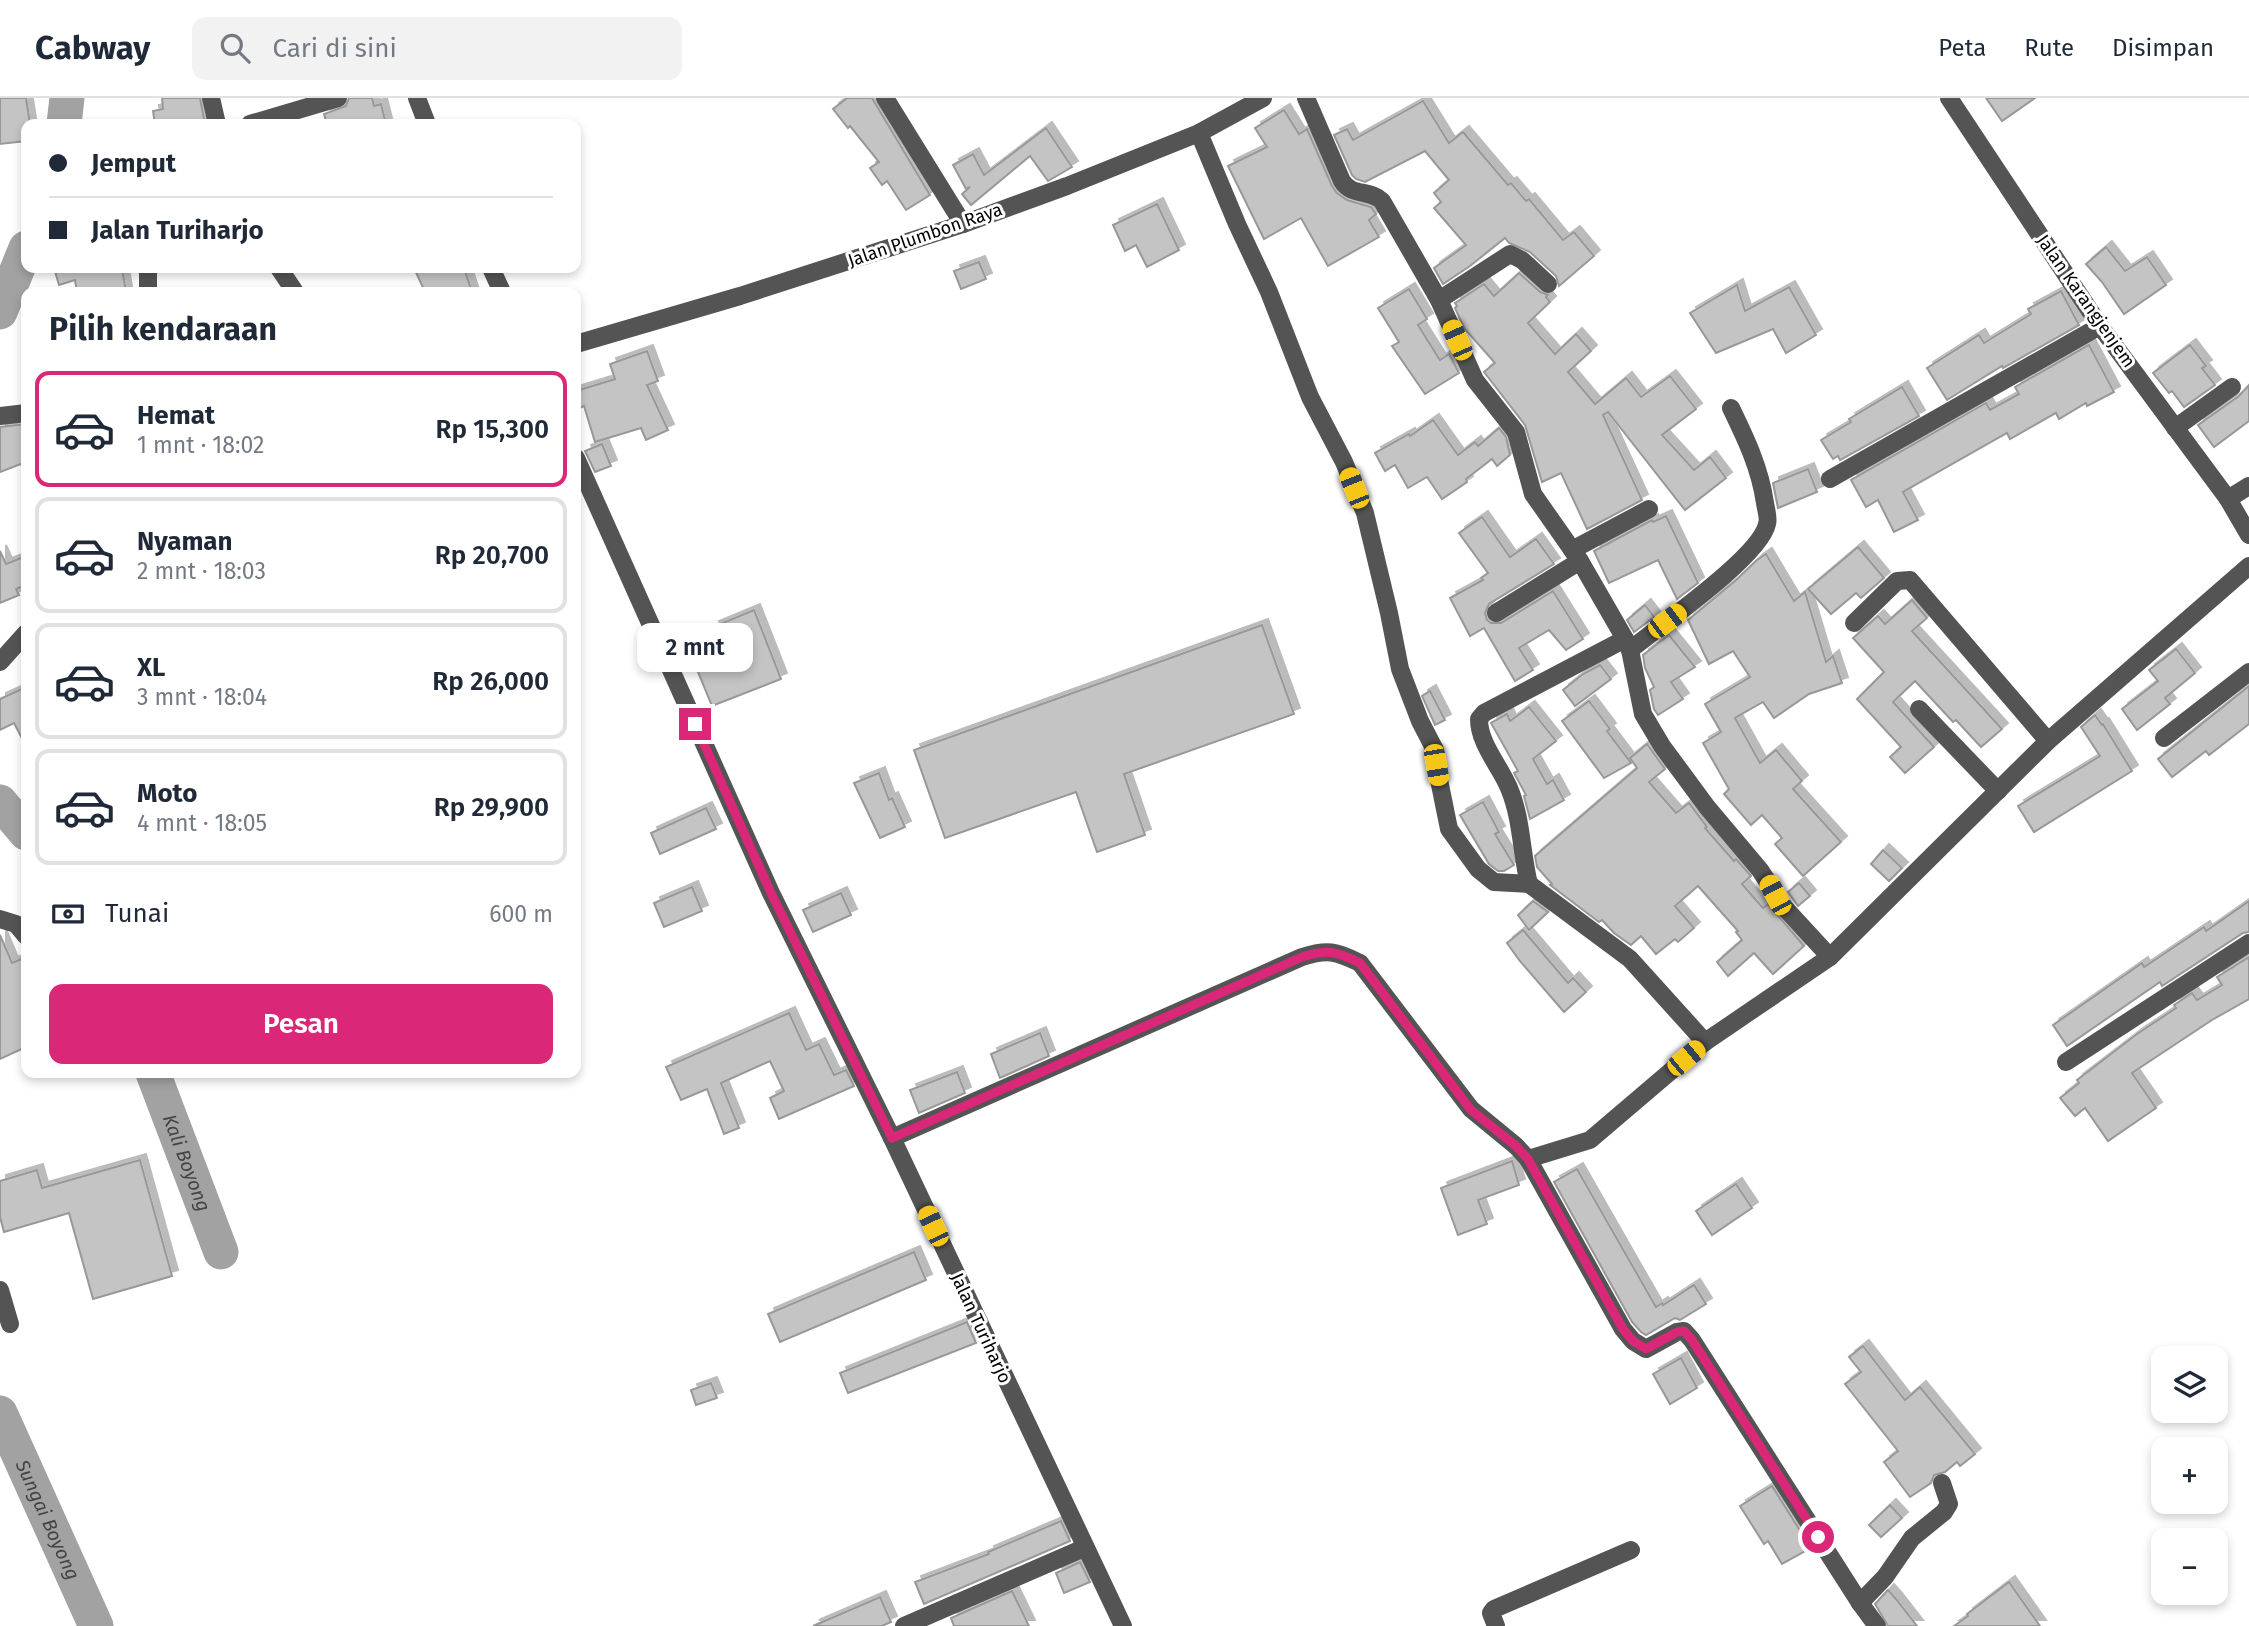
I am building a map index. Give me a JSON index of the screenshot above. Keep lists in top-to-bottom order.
{
  "streets": {
    "street": ["Jalan Plumbon Raya", "Jalan Karangjenjem", "Jalan Turiharjo"]
  },
  "water": ["Kali Boyong", "Sungai Boyong"],
  "page": {
    "header": "Cabway",
    "search": "Cari di sini",
    "nav": ["Peta", "Rute", "Disimpan"],
    "banner": ["Jemput", "Jalan Turiharjo"],
    "heading": "Pilih kendaraan",
    "list": [
      {
        "name": "Hemat",
        "note": "1 mnt · 18:02",
        "value": "Rp 15,300"
      },
      {
        "name": "Nyaman",
        "note": "2 mnt · 18:03",
        "value": "Rp 20,700"
      },
      {
        "name": "XL",
        "note": "3 mnt · 18:04",
        "value": "Rp 26,000"
      },
      {
        "name": "Moto",
        "note": "4 mnt · 18:05",
        "value": "Rp 29,900"
      }
    ],
    "bubble": "2 mnt",
    "pay": ["Tunai", "600 m"],
    "buttons": "Pesan",
    "map_buttons": ["+", "−"]
  }
}
